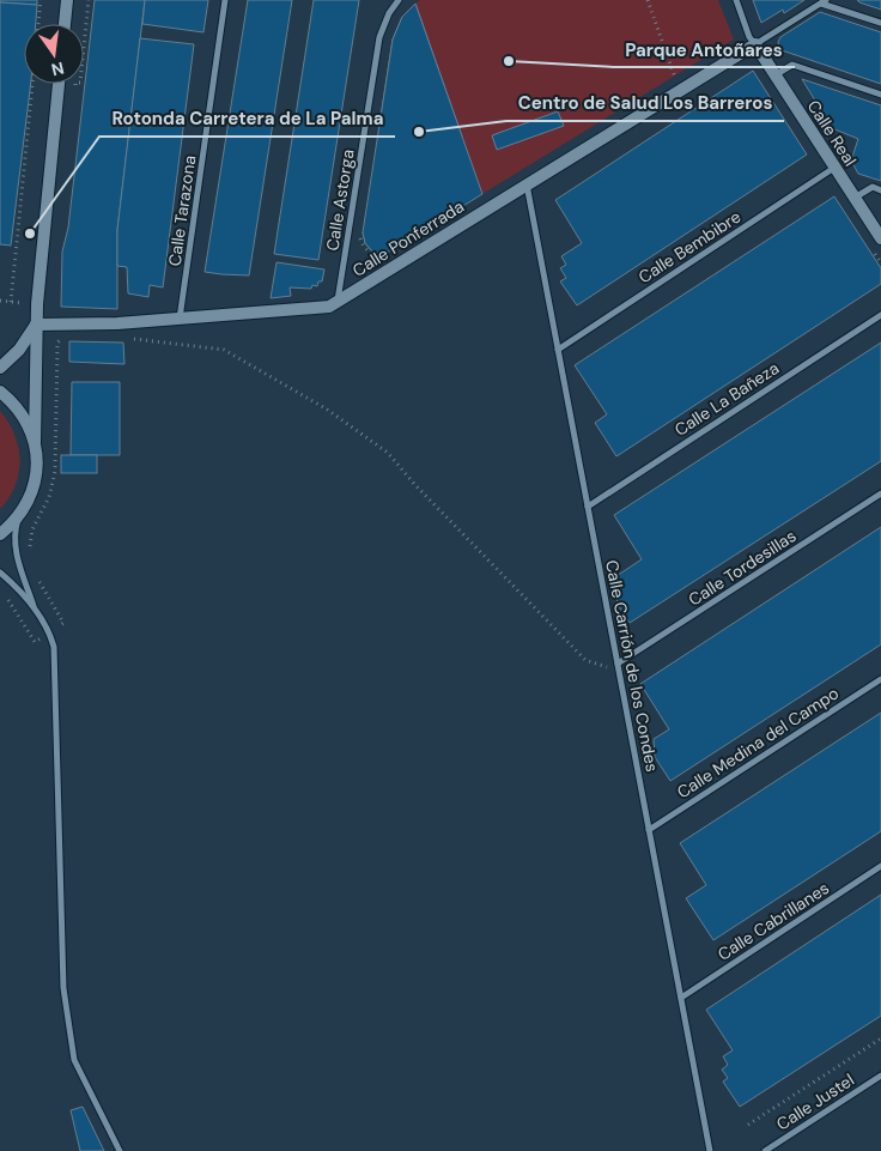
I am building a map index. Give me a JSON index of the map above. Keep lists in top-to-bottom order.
{
  "streets": {
    "main road": ["Calle Real", "Calle Ponferrada"],
    "street": [
      "Calle Astorga",
      "Calle Tarazona",
      "Calle Bembibre",
      "Calle La Bañeza",
      "Calle Tordesillas",
      "Calle Carrión de los Condes",
      "Calle Medina del Campo",
      "Calle Cabrillanes",
      "Calle Justel"
    ]
  },
  "crossings": [
    ["Calle Real", "Calle Ponferrada"],
    ["Calle Real", "Calle Bembibre"],
    ["Calle Astorga", "Calle Ponferrada"],
    ["Calle Tarazona", "Calle Ponferrada"],
    ["Calle Ponferrada", "Calle Carrión de los Condes"],
    ["Calle Bembibre", "Calle Carrión de los Condes"],
    ["Calle La Bañeza", "Calle Carrión de los Condes"],
    ["Calle Tordesillas", "Calle Carrión de los Condes"],
    ["Calle Carrión de los Condes", "Calle Medina del Campo"],
    ["Calle Carrión de los Condes", "Calle Cabrillanes"]
  ],
  "places": ["Parque Antoñares", "Centro de Salud Los Barreros", "Rotonda Carretera de La Palma"],
  "north": "bottom"
}
